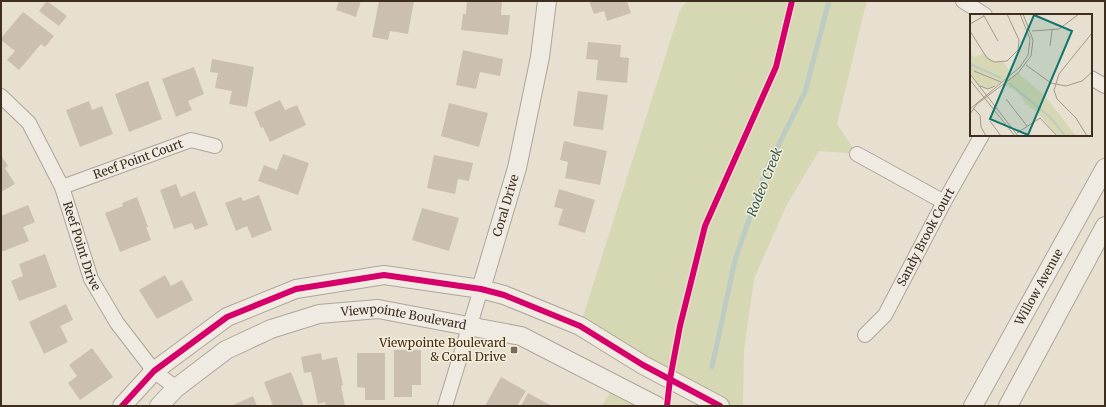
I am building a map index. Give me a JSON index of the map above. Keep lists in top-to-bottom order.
{
  "streets": {
    "street": [
      "Reef Point Court",
      "Coral Drive",
      "Sandy Brook Court",
      "Reef Point Drive",
      "Willow Avenue",
      "Viewpointe Boulevard"
    ]
  },
  "crossings": [
    ["Reef Point Court", "Reef Point Drive"],
    ["Coral Drive", "Viewpointe Boulevard"],
    ["Reef Point Drive", "Viewpointe Boulevard"]
  ],
  "water": ["Rodeo Creek"],
  "places": {
    "transit": ["Viewpointe Boulevard & Coral Drive"]
  }
}
